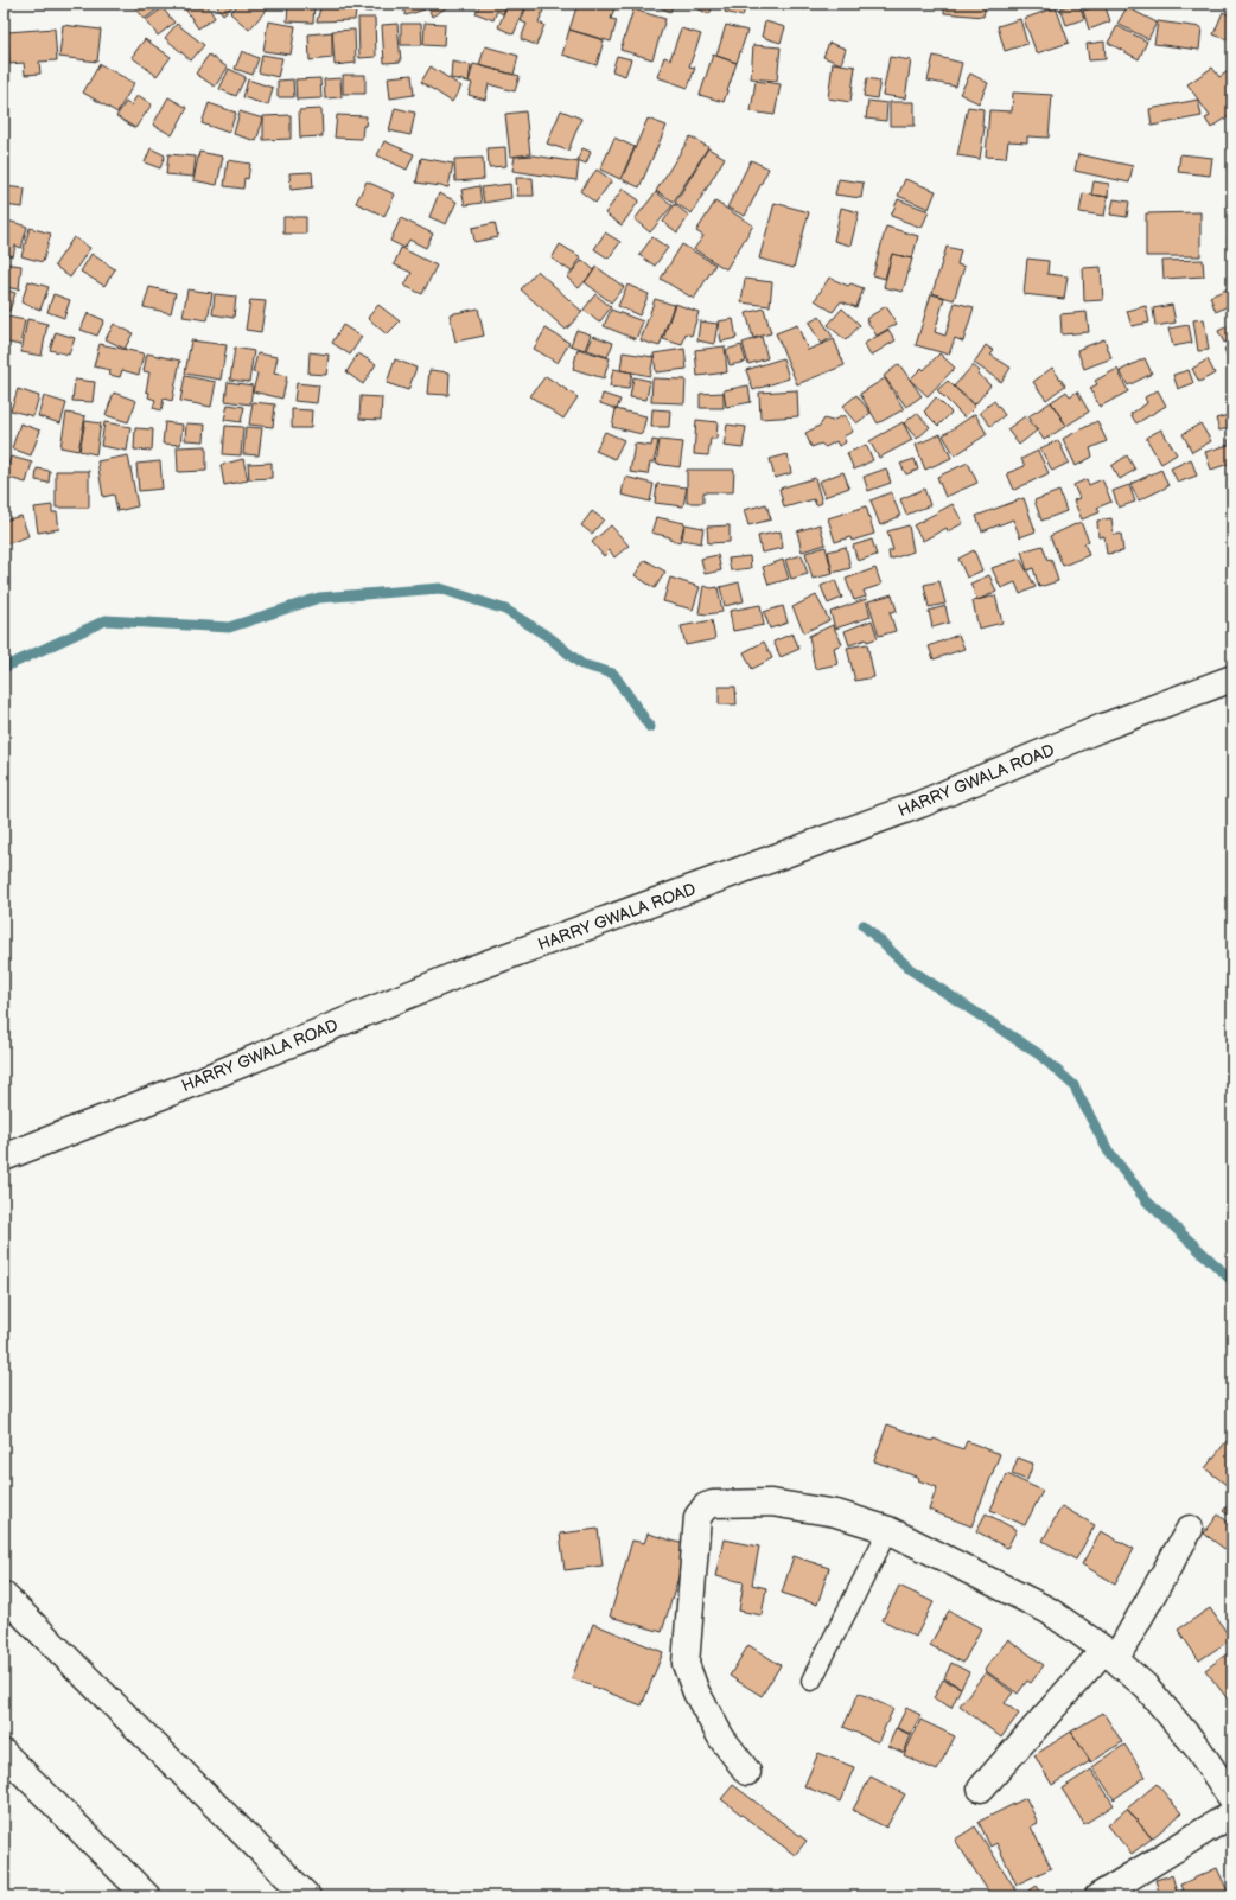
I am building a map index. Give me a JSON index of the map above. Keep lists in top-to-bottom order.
{
  "streets": {
    "main road": ["HARRY GWALA ROAD"]
  }
}
